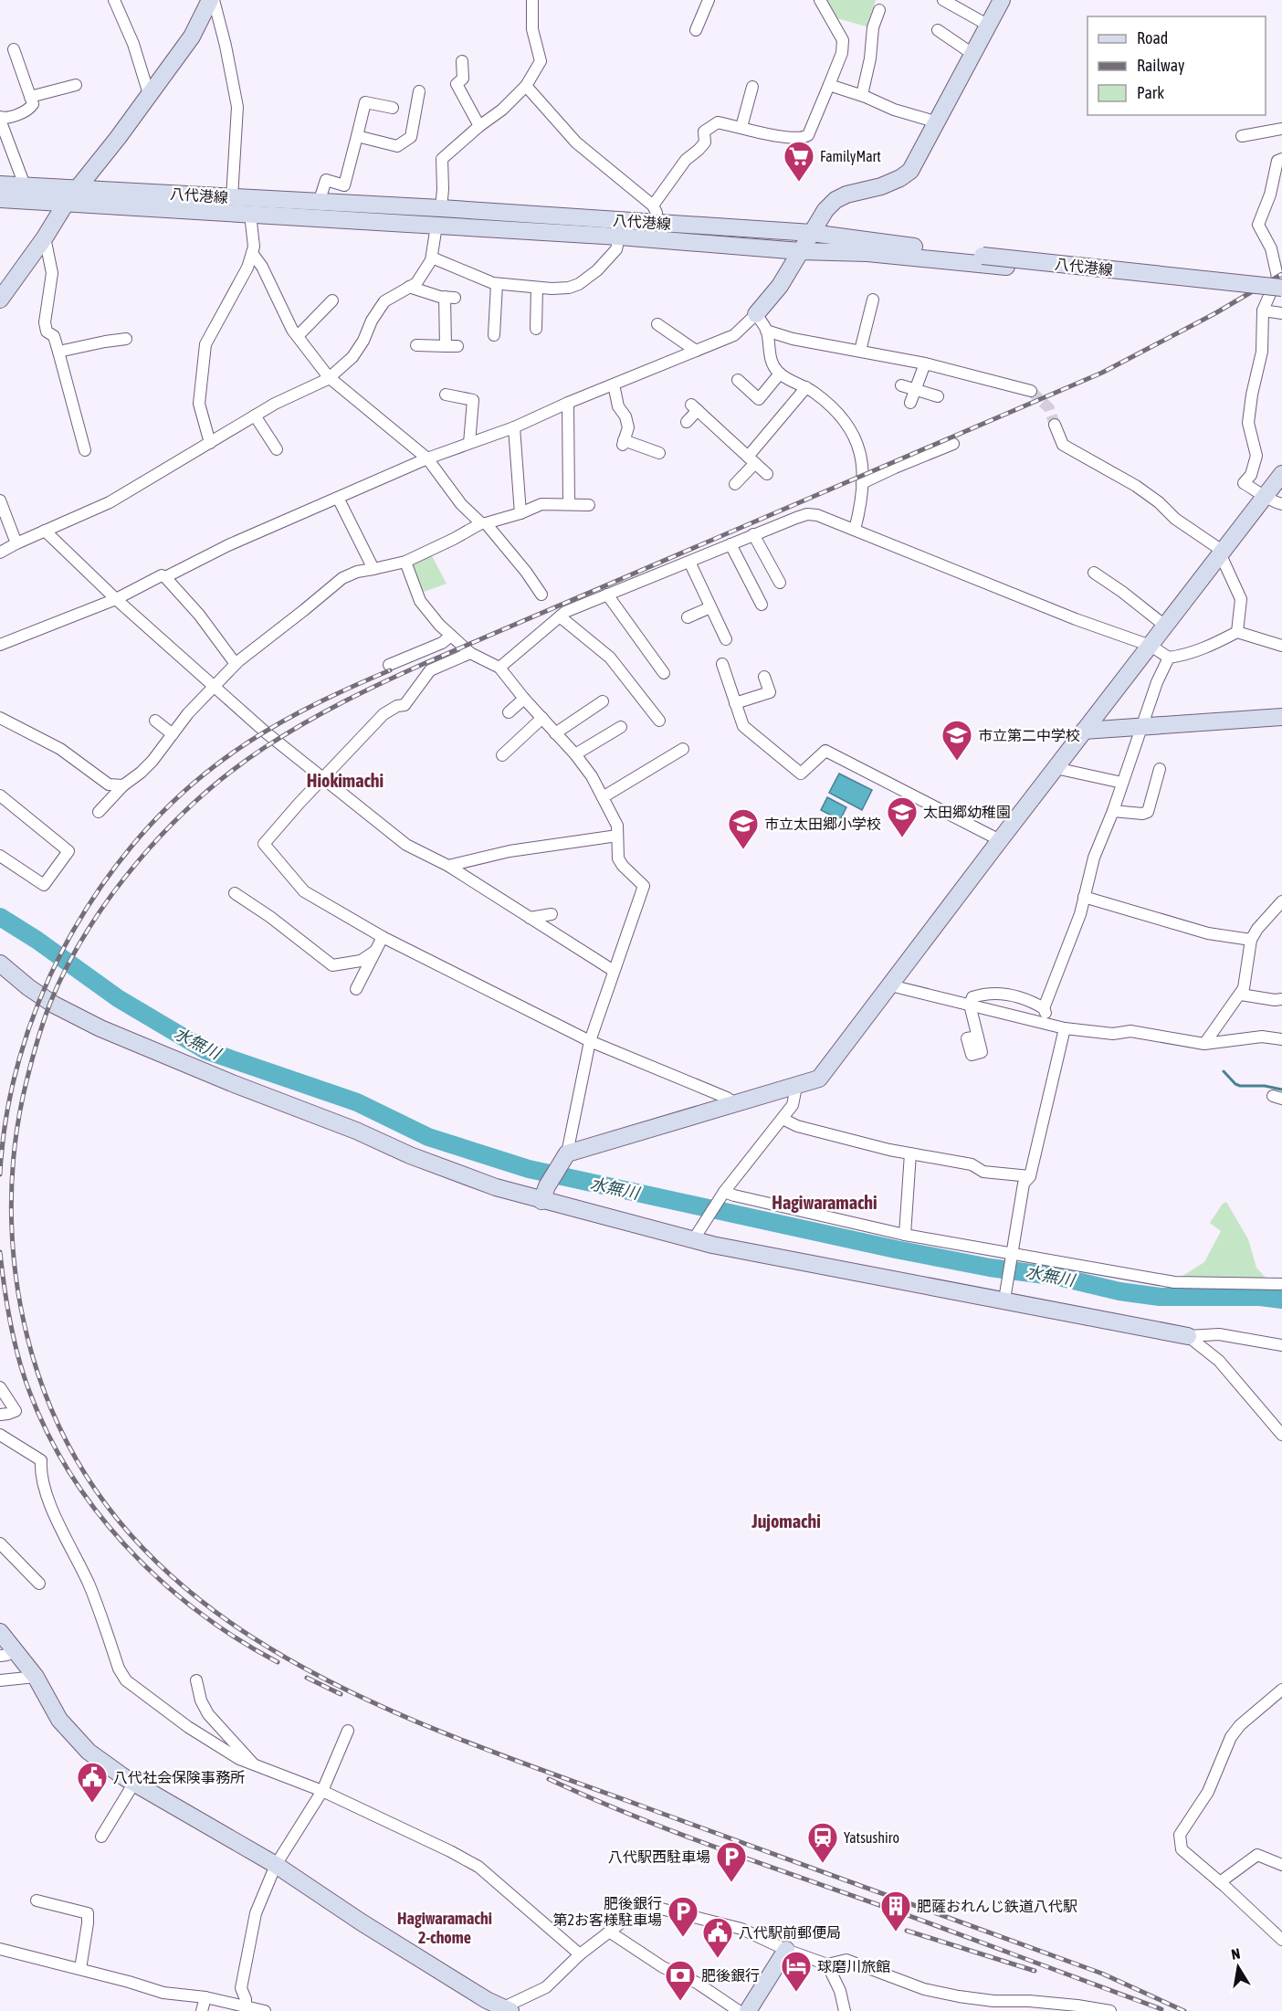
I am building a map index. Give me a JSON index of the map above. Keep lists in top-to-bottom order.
{
  "streets": {
    "street": ["八代港線"]
  },
  "districts": [
    "Hiokimachi",
    "Hagiwaramachi",
    "Jujomachi",
    "Hagiwaramachi 2-chome"
  ],
  "water": ["水無川"],
  "places": {
    "supermarket": ["FamilyMart"],
    "school or university": ["市立第二中学校", "太田郷幼稚園", "市立太田郷小学校"],
    "public building": ["八代社会保険事務所", "八代駅前郵便局"],
    "station": ["Yatsushiro"],
    "parking": ["八代駅西駐車場", "肥後銀行 第2お客様駐車場"],
    "building": ["肥薩おれんじ鉄道八代駅"],
    "hotel": ["球磨川旅館"],
    "bank": ["肥後銀行"]
  },
  "legend": ["Road", "Railway", "Park"],
  "north": "top"
}
